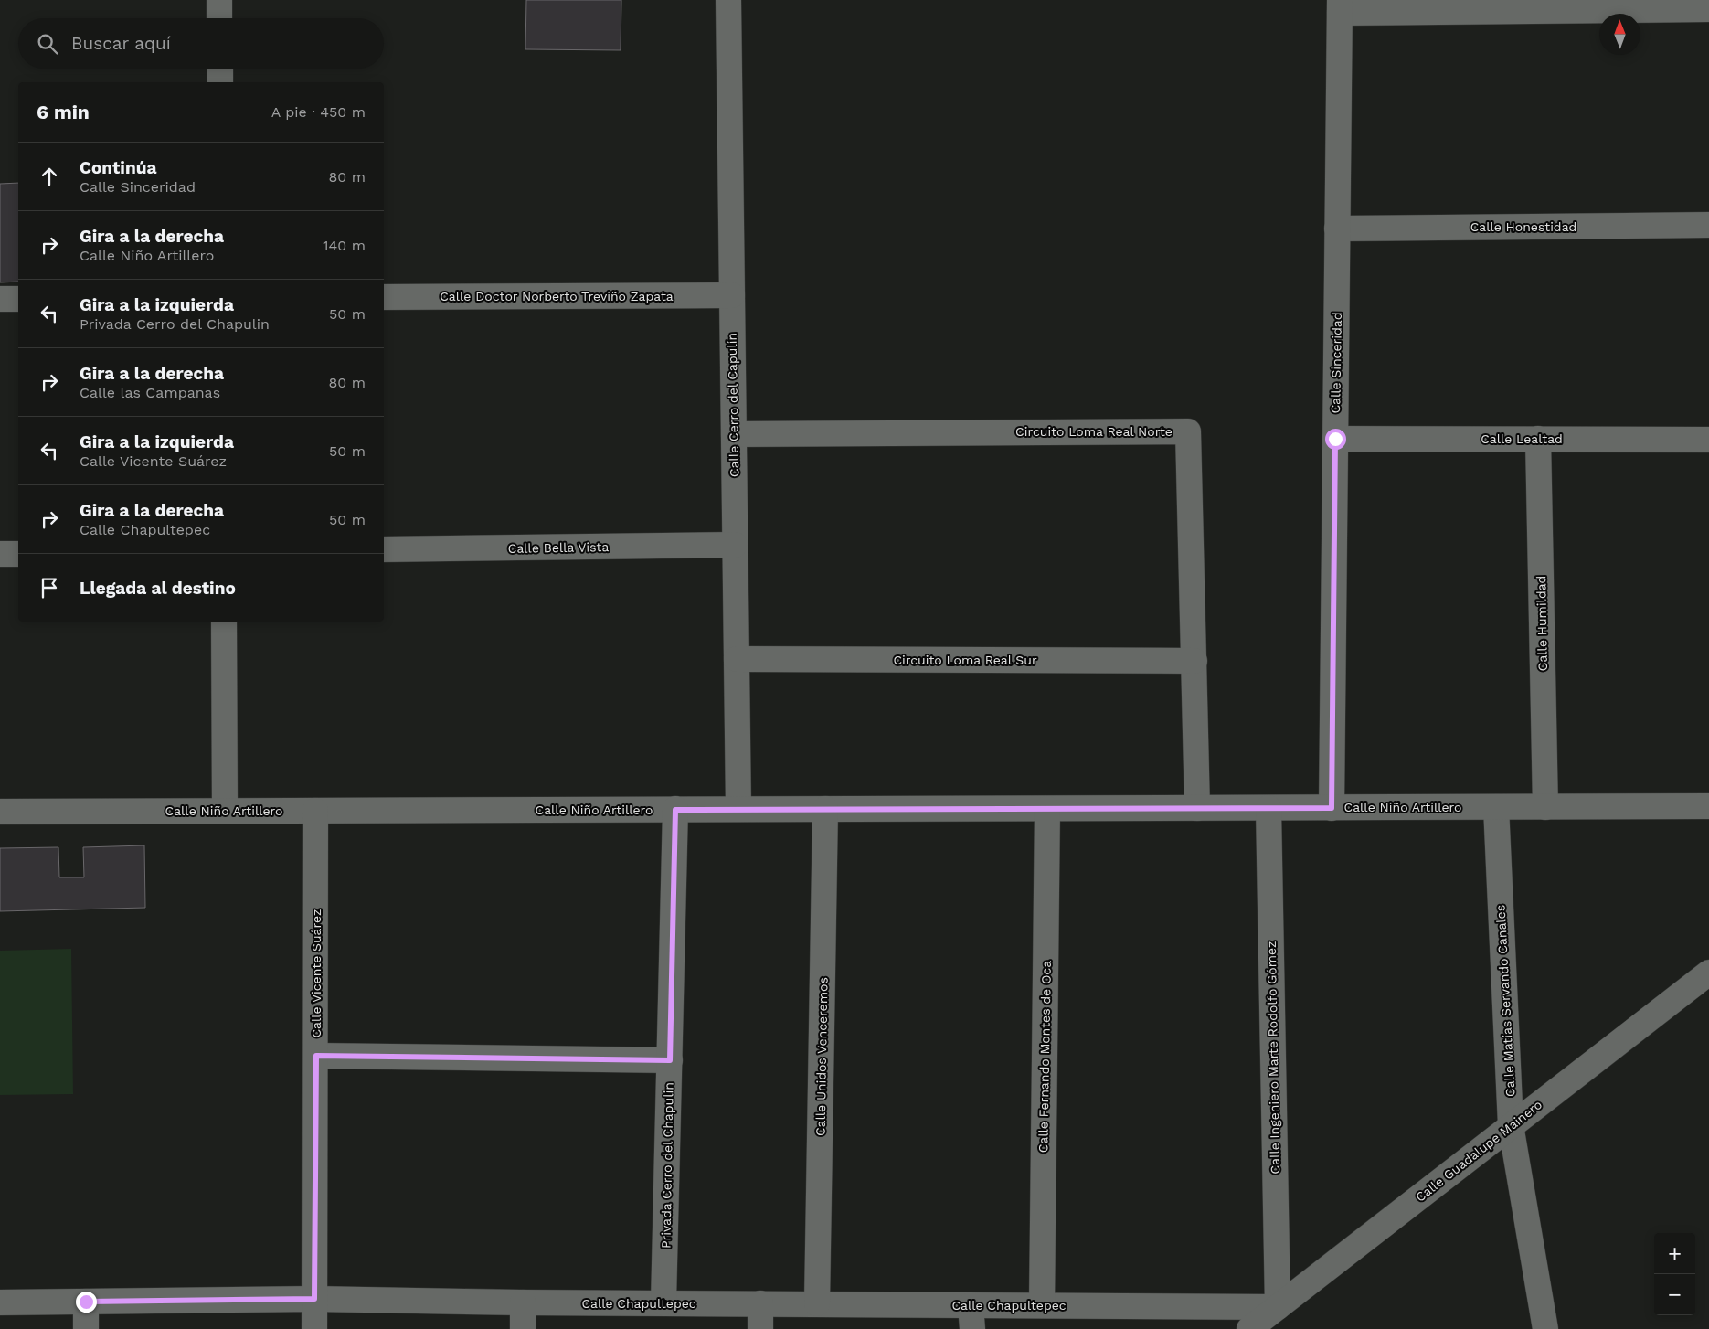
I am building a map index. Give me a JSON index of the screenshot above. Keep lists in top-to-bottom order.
{
  "streets": {
    "street": [
      "Calle Honestidad",
      "Calle Doctor Norberto Treviño Zapata",
      "Calle Sinceridad",
      "Calle Cerro del Capulín",
      "Circuito Loma Real Norte",
      "Calle Lealtad",
      "Calle Bella Vista",
      "Calle Humildad",
      "Circuito Loma Real Sur",
      "Calle Niño Artillero",
      "Calle Vicente Suárez",
      "Calle Matías Servando Canales",
      "Calle Unidos Venceremos",
      "Calle Fernando Montes de Oca",
      "Calle Ingeniero Marte Rodolfo Gómez",
      "Calle Guadalupe Mainero",
      "Privada Cerro del Chapulin",
      "Calle Chapultepec"
    ]
  },
  "crossings": [
    ["Calle Honestidad", "Calle Sinceridad"],
    ["Calle Doctor Norberto Treviño Zapata", "Calle Cerro del Capulín"],
    ["Calle Sinceridad", "Calle Lealtad"],
    ["Calle Sinceridad", "Calle Niño Artillero"],
    ["Calle Cerro del Capulín", "Circuito Loma Real Norte"],
    ["Calle Cerro del Capulín", "Calle Bella Vista"],
    ["Calle Cerro del Capulín", "Circuito Loma Real Sur"],
    ["Calle Cerro del Capulín", "Calle Niño Artillero"],
    ["Circuito Loma Real Norte", "Circuito Loma Real Sur"],
    ["Circuito Loma Real Norte", "Calle Niño Artillero"],
    ["Calle Lealtad", "Calle Humildad"],
    ["Calle Humildad", "Calle Niño Artillero"],
    ["Calle Niño Artillero", "Calle Vicente Suárez"],
    ["Calle Niño Artillero", "Calle Matías Servando Canales"],
    ["Calle Niño Artillero", "Calle Unidos Venceremos"],
    ["Calle Niño Artillero", "Calle Fernando Montes de Oca"],
    ["Calle Niño Artillero", "Calle Ingeniero Marte Rodolfo Gómez"],
    ["Calle Niño Artillero", "Privada Cerro del Chapulin"],
    ["Calle Vicente Suárez", "Calle Chapultepec"],
    ["Calle Matías Servando Canales", "Calle Guadalupe Mainero"],
    ["Calle Unidos Venceremos", "Calle Chapultepec"],
    ["Calle Fernando Montes de Oca", "Calle Chapultepec"],
    ["Calle Ingeniero Marte Rodolfo Gómez", "Calle Guadalupe Mainero"],
    ["Calle Ingeniero Marte Rodolfo Gómez", "Calle Chapultepec"],
    ["Calle Guadalupe Mainero", "Calle Chapultepec"],
    ["Privada Cerro del Chapulin", "Calle Chapultepec"]
  ],
  "north": "top",
  "page": {
    "search": "Buscar aquí",
    "heading": ["6 min", "A pie · 450 m"],
    "list": [
      ["Continúa", "Calle Sinceridad", "80 m"],
      ["Gira a la derecha", "Calle Niño Artillero", "140 m"],
      ["Gira a la izquierda", "Privada Cerro del Chapulin", "50 m"],
      ["Gira a la derecha", "Calle las Campanas", "80 m"],
      ["Gira a la izquierda", "Calle Vicente Suárez", "50 m"],
      ["Gira a la derecha", "Calle Chapultepec", "50 m"],
      "Llegada al destino"
    ],
    "map_buttons": ["+", "−"]
  }
}
